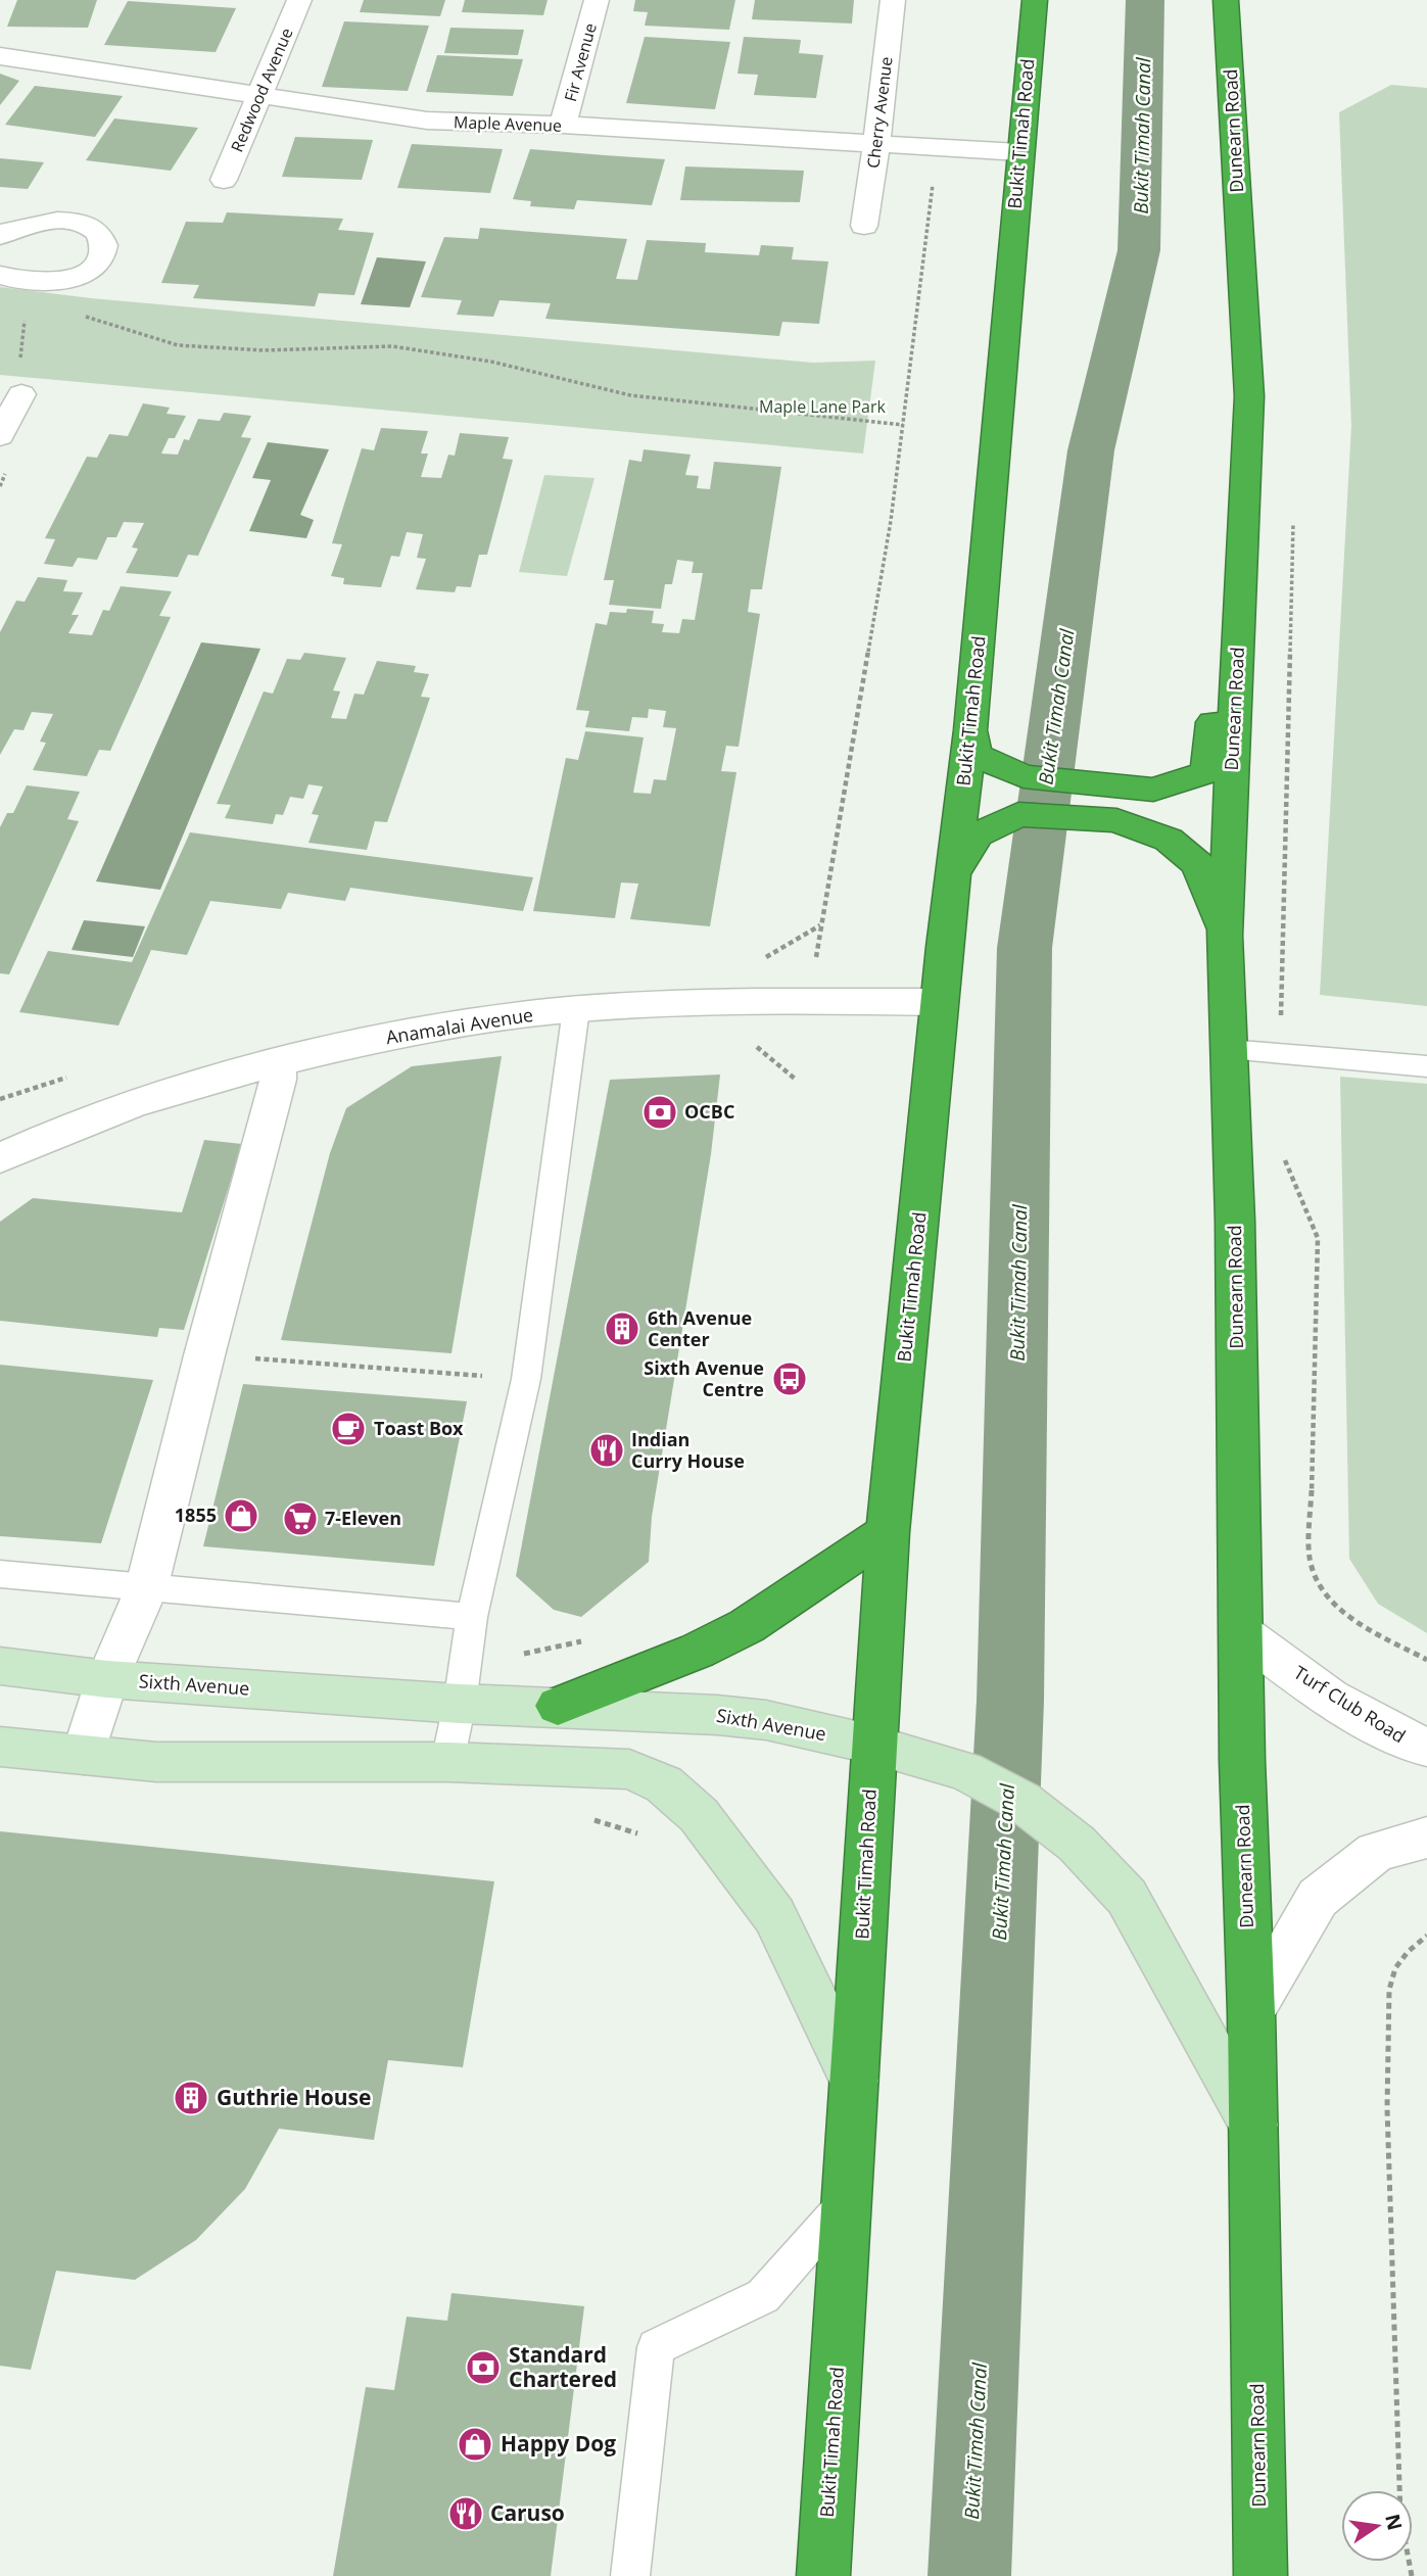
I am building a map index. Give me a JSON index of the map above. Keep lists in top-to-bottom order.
{
  "streets": {
    "highway": ["Dunearn Road", "Bukit Timah Road"],
    "main road": ["Sixth Avenue"],
    "street": [
      "Fir Avenue",
      "Redwood Avenue",
      "Cherry Avenue",
      "Maple Avenue",
      "Anamalai Avenue",
      "Turf Club Road"
    ]
  },
  "crossings": [
    ["Fir Avenue", "Maple Avenue"],
    ["Redwood Avenue", "Maple Avenue"],
    ["Cherry Avenue", "Maple Avenue"],
    ["Maple Avenue", "Bukit Timah Road"],
    ["Dunearn Road", "Sixth Avenue"],
    ["Dunearn Road", "Turf Club Road"],
    ["Bukit Timah Road", "Anamalai Avenue"],
    ["Bukit Timah Road", "Sixth Avenue"]
  ],
  "water": ["Bukit Timah Canal"],
  "parks": ["Maple Lane Park"],
  "places": {
    "bank": ["OCBC", "Standard Chartered"],
    "building": ["6th Avenue Center", "Guthrie House"],
    "bus stop": ["Sixth Avenue Centre"],
    "cafe": ["Toast Box"],
    "restaurant": ["Indian Curry House", "Caruso"],
    "shop": ["1855", "Happy Dog"],
    "supermarket": ["7-Eleven"]
  },
  "north": "right"
}
